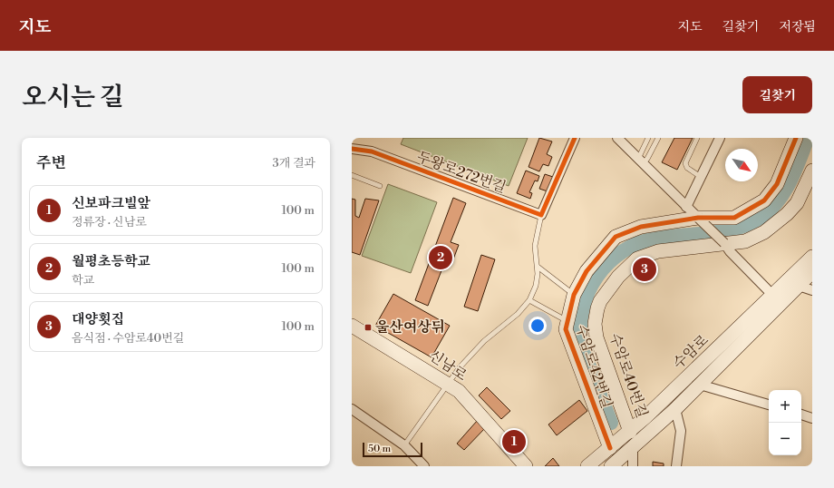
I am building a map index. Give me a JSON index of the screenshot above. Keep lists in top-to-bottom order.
{
  "streets": {
    "street": [
      "두왕로272번길",
      "수암로",
      "신남로",
      "수암로42번길",
      "수암로40번길"
    ]
  },
  "crossings": [
    ["수암로", "수암로42번길"],
    ["수암로", "수암로40번길"]
  ],
  "places": {
    "transit": ["울산여상뒤"]
  },
  "scale_bar": "50 m",
  "north": "bottom right",
  "page": {
    "header": "지도",
    "nav": ["지도", "길찾기", "저장됨"],
    "title": "오시는 길",
    "buttons": "길찾기",
    "heading": ["주변", "3개 결과"],
    "list": [
      {
        "mark": "1",
        "name": "신보파크빌앞",
        "note": "정류장 · 신남로",
        "value": "100 m"
      },
      {
        "mark": "2",
        "name": "월평초등학교",
        "note": "학교",
        "value": "100 m"
      },
      {
        "mark": "3",
        "name": "대양횟집",
        "note": "음식점 · 수암로40번길",
        "value": "100 m"
      }
    ],
    "pins": ["2", "3", "1"],
    "map_buttons": ["+", "−"],
    "scale": "50 m"
  }
}
